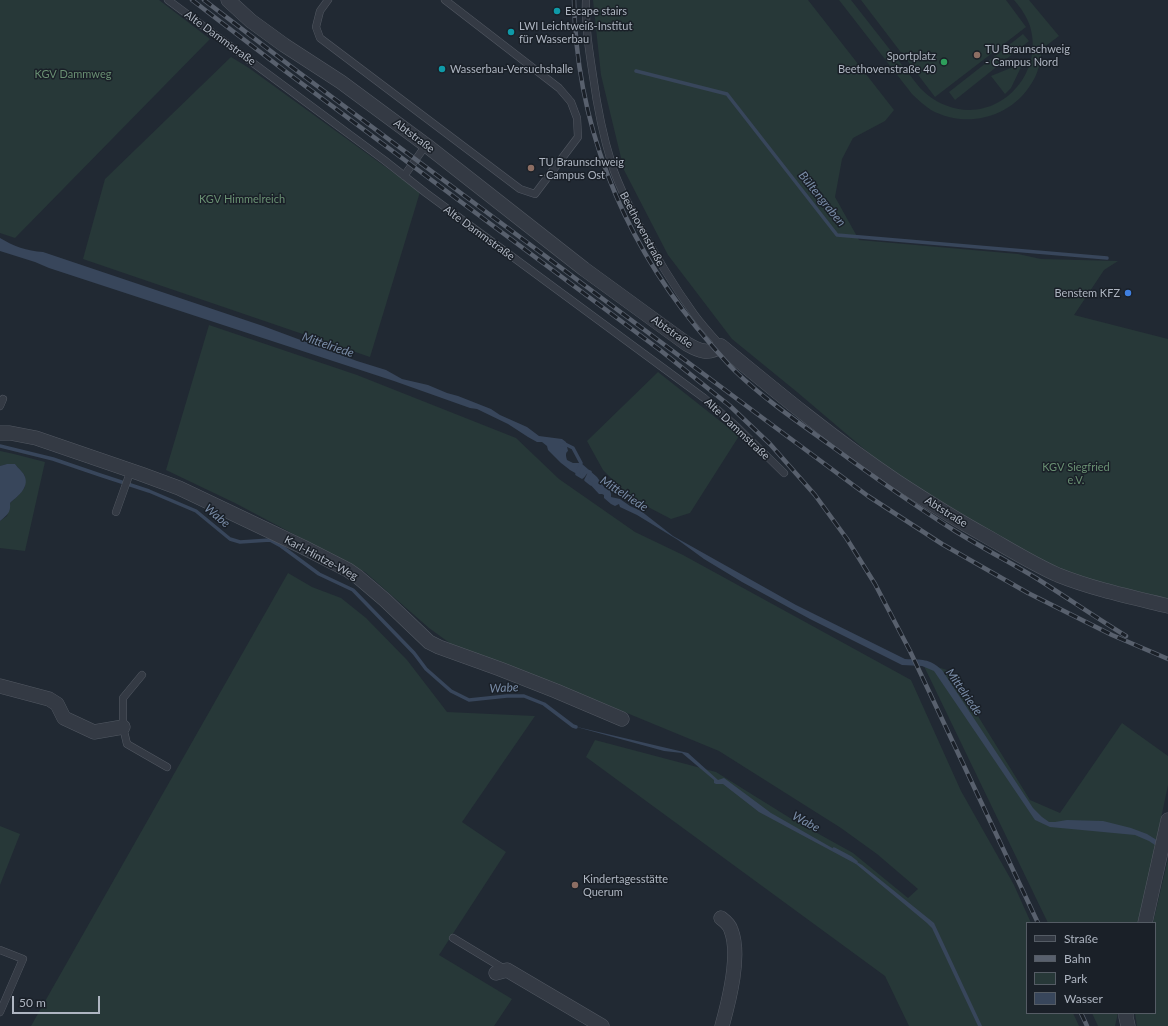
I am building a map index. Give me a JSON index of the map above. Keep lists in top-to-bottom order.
{
  "streets": {
    "street": ["Abtstraße", "Karl-Hintze-Weg"],
    "lane": ["Alte Dammstraße", "Beethovenstraße"]
  },
  "crossings": [
    ["Abtstraße", "Beethovenstraße"]
  ],
  "water": ["Bültengraben", "Mittelriede", "Wabe"],
  "parks": ["KGV Dammweg", "KGV Himmelreich", "KGV Siegfried e.V."],
  "places": [
    "Escape stairs",
    "LWI Leichtweiß-Institut für Wasserbau",
    "TU Braunschweig - Campus Nord",
    "Sportplatz Beethovenstraße 40",
    "Wasserbau-Versuchshalle",
    "TU Braunschweig - Campus Ost",
    "Benstem KFZ",
    "Kindertagesstätte Querum"
  ],
  "legend": [
    "Straße",
    "Bahn",
    "Park",
    "Wasser"
  ],
  "scale_bar": "50 m"
}
